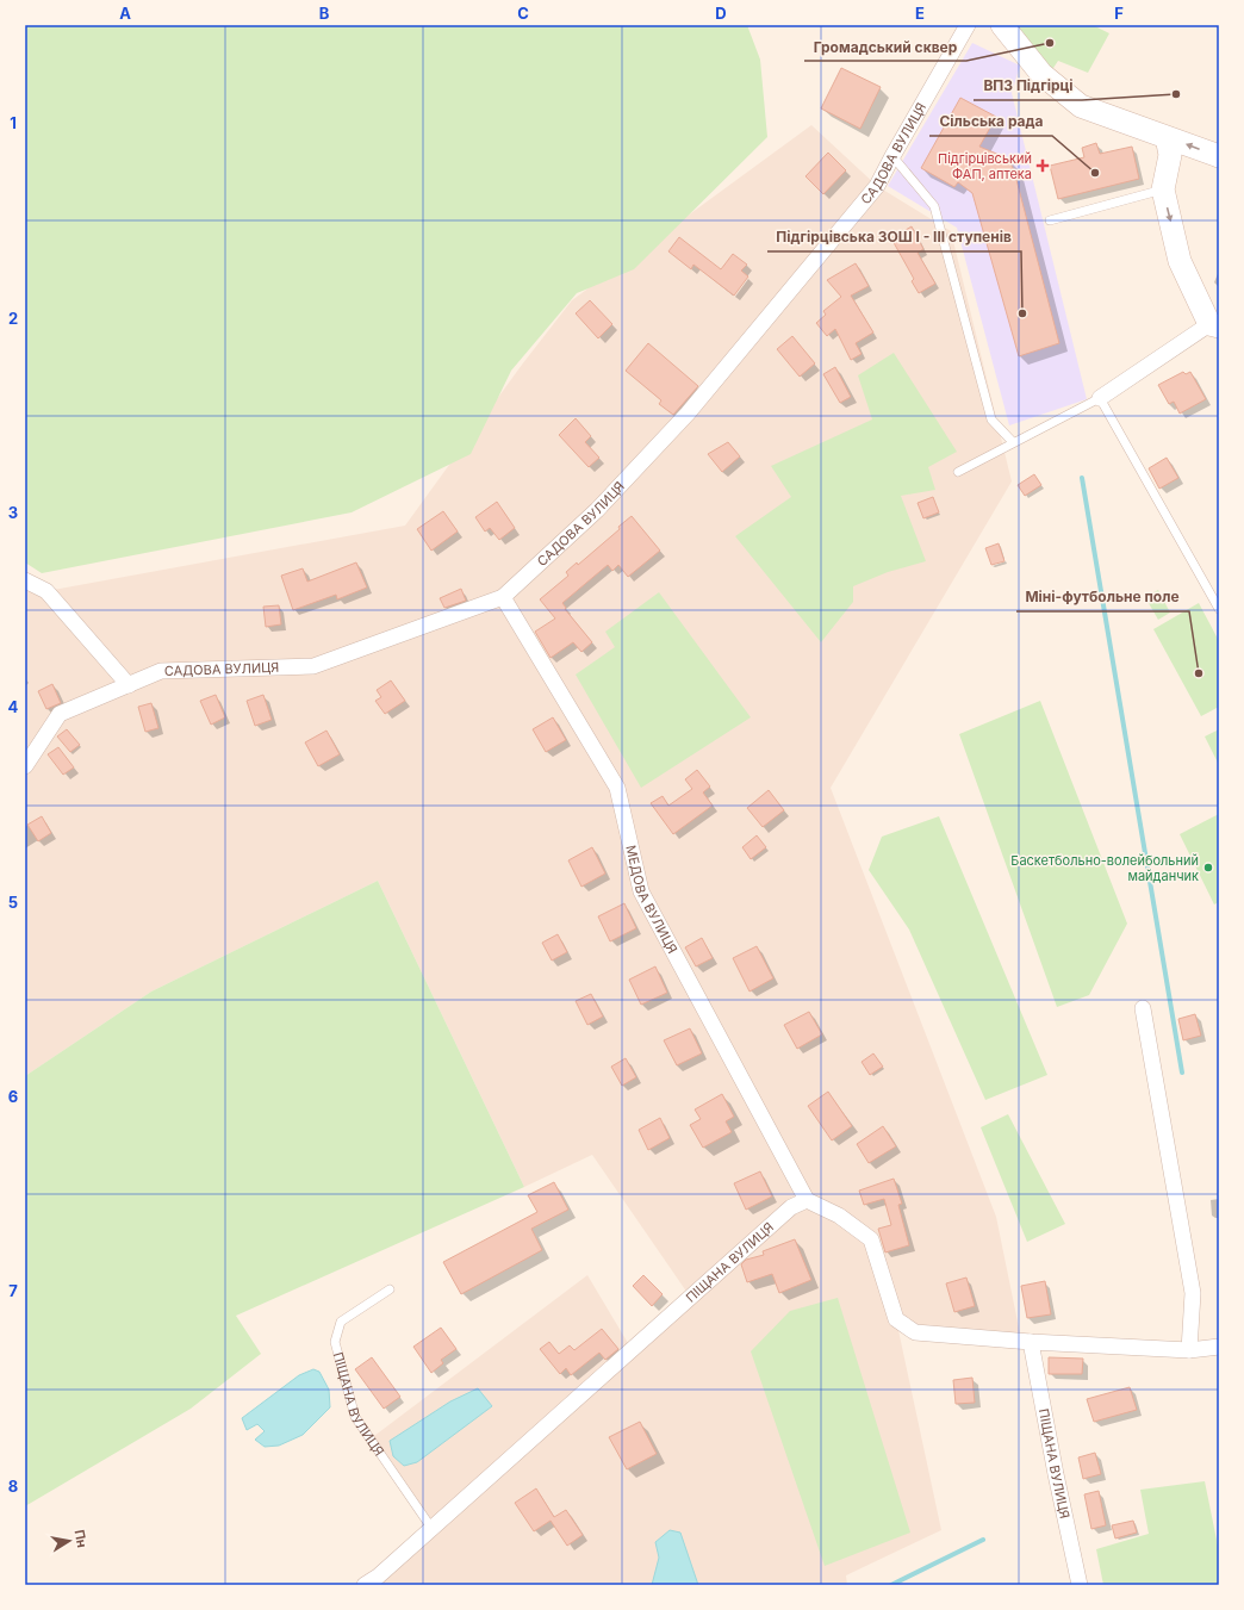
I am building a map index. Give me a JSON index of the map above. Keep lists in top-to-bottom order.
{
  "streets": {
    "street": ["САДОВА ВУЛИЦЯ", "МЕДОВА ВУЛИЦЯ", "ПІЩАНА ВУЛИЦЯ"]
  },
  "crossings": [
    ["САДОВА ВУЛИЦЯ", "МЕДОВА ВУЛИЦЯ"],
    ["МЕДОВА ВУЛИЦЯ", "ПІЩАНА ВУЛИЦЯ"]
  ],
  "places": {
    "other": [
      "Громадський сквер",
      "ВПЗ Підгірці",
      "Сільська рада",
      "Підгірцівська ЗОШ І - ІІІ ступенів",
      "Міні-футбольне поле",
      "Баскетбольно-волейбольний майданчик"
    ],
    "health": ["Підгірцівський ФАП, аптека"]
  },
  "north": "right",
  "grid": {
    "columns": [
      "A",
      "B",
      "C",
      "D",
      "E",
      "F"
    ],
    "rows": [
      "1",
      "2",
      "3",
      "4",
      "5",
      "6",
      "7",
      "8"
    ]
  }
}
